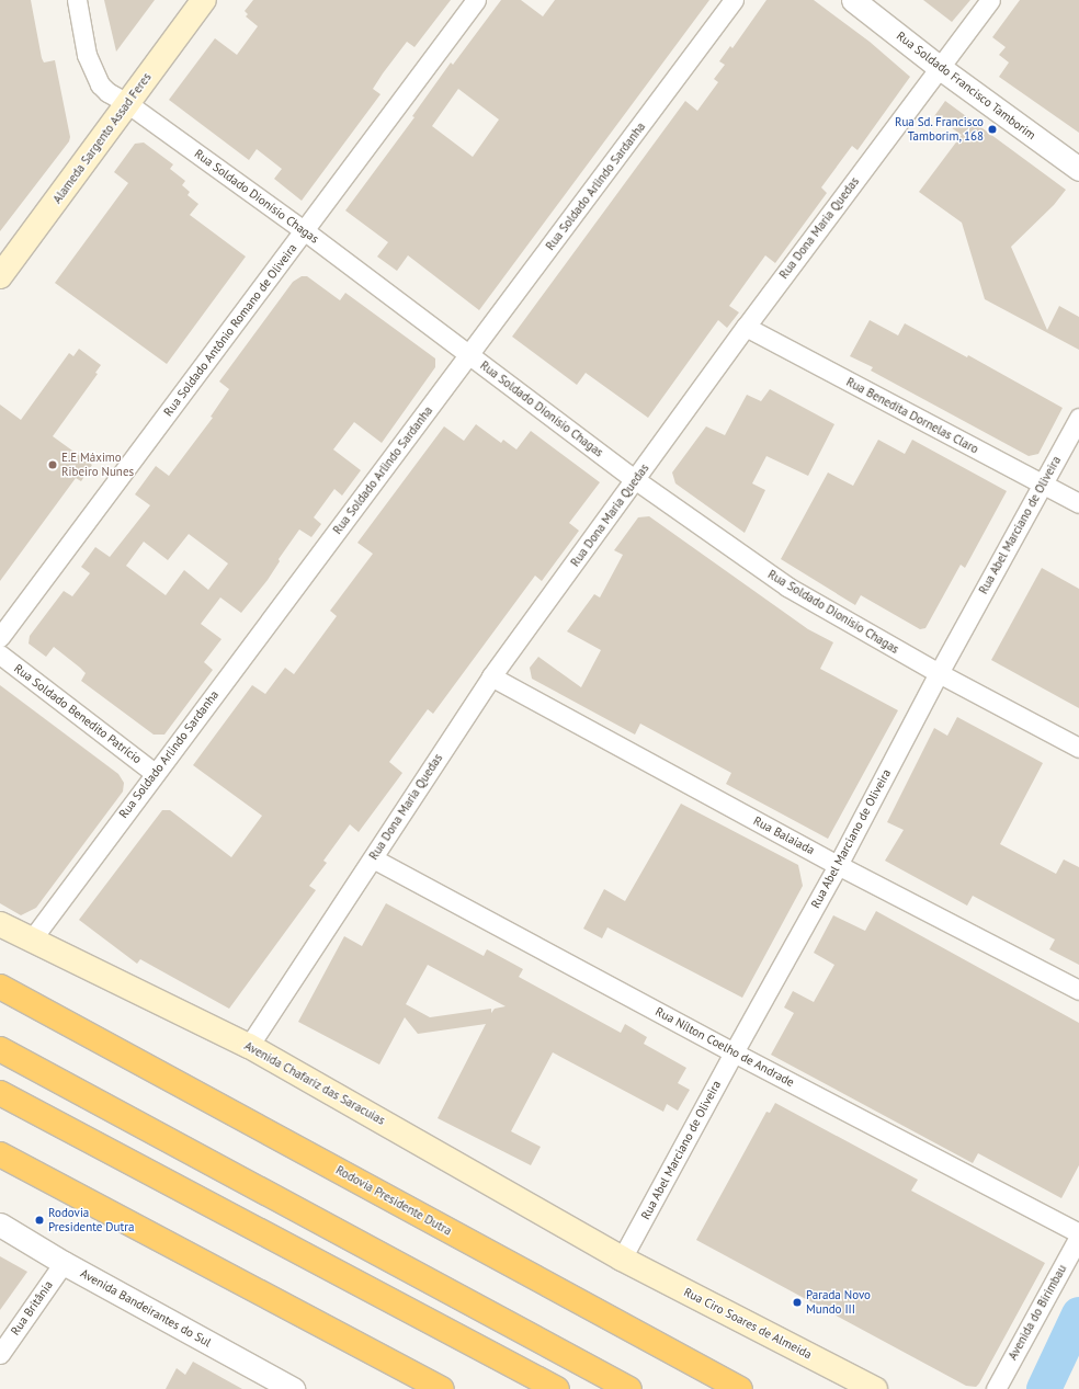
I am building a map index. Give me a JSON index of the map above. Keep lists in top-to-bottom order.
{
  "streets": {
    "highway": ["Rodovia Presidente Dutra"],
    "main road": ["Alameda Sargento Assad Feres", "Avenida Chafariz das Saracuias", "Rua Ciro Soares de Almeida"],
    "street": [
      "Rua Soldado Francisco Tamborim",
      "Rua Soldado Arlindo Sardanha",
      "Rua Soldado Dionísio Chagas",
      "Rua Dona Maria Quedas",
      "Rua Soldado Antônio Romano de Oliveira",
      "Rua Benedita Dornelas Claro",
      "Rua Abel Marciano de Oliveira",
      "Rua Soldado Benedito Patrício",
      "Rua Balaiada",
      "Rua Nílton Coelho de Andrade",
      "Rua Britânia",
      "Avenida Bandeirantes do Sul",
      "Avenida do Birimbau"
    ]
  },
  "crossings": [
    ["Rua Soldado Francisco Tamborim", "Rua Dona Maria Quedas"],
    ["Alameda Sargento Assad Feres", "Rua Soldado Dionísio Chagas"],
    ["Rua Soldado Arlindo Sardanha", "Rua Soldado Dionísio Chagas"],
    ["Rua Soldado Arlindo Sardanha", "Rua Soldado Benedito Patrício"],
    ["Rua Soldado Arlindo Sardanha", "Avenida Chafariz das Saracuias"],
    ["Rua Soldado Dionísio Chagas", "Rua Dona Maria Quedas"],
    ["Rua Soldado Dionísio Chagas", "Rua Soldado Antônio Romano de Oliveira"],
    ["Rua Soldado Dionísio Chagas", "Rua Abel Marciano de Oliveira"],
    ["Rua Dona Maria Quedas", "Rua Benedita Dornelas Claro"],
    ["Rua Dona Maria Quedas", "Rua Balaiada"],
    ["Rua Dona Maria Quedas", "Rua Nílton Coelho de Andrade"],
    ["Rua Dona Maria Quedas", "Avenida Chafariz das Saracuias"],
    ["Rua Benedita Dornelas Claro", "Rua Abel Marciano de Oliveira"],
    ["Rua Abel Marciano de Oliveira", "Rua Balaiada"],
    ["Rua Abel Marciano de Oliveira", "Rua Nílton Coelho de Andrade"],
    ["Rua Abel Marciano de Oliveira", "Avenida Chafariz das Saracuias"],
    ["Rua Abel Marciano de Oliveira", "Rua Ciro Soares de Almeida"],
    ["Rua Nílton Coelho de Andrade", "Avenida do Birimbau"],
    ["Avenida Chafariz das Saracuias", "Rua Ciro Soares de Almeida"],
    ["Rua Britânia", "Avenida Bandeirantes do Sul"]
  ],
  "places": [
    "Rua Sd. Francisco Tamborim, 168",
    "E.E Máximo Ribeiro Nunes",
    "Rodovia Presidente Dutra",
    "Parada Novo Mundo III"
  ]
}
